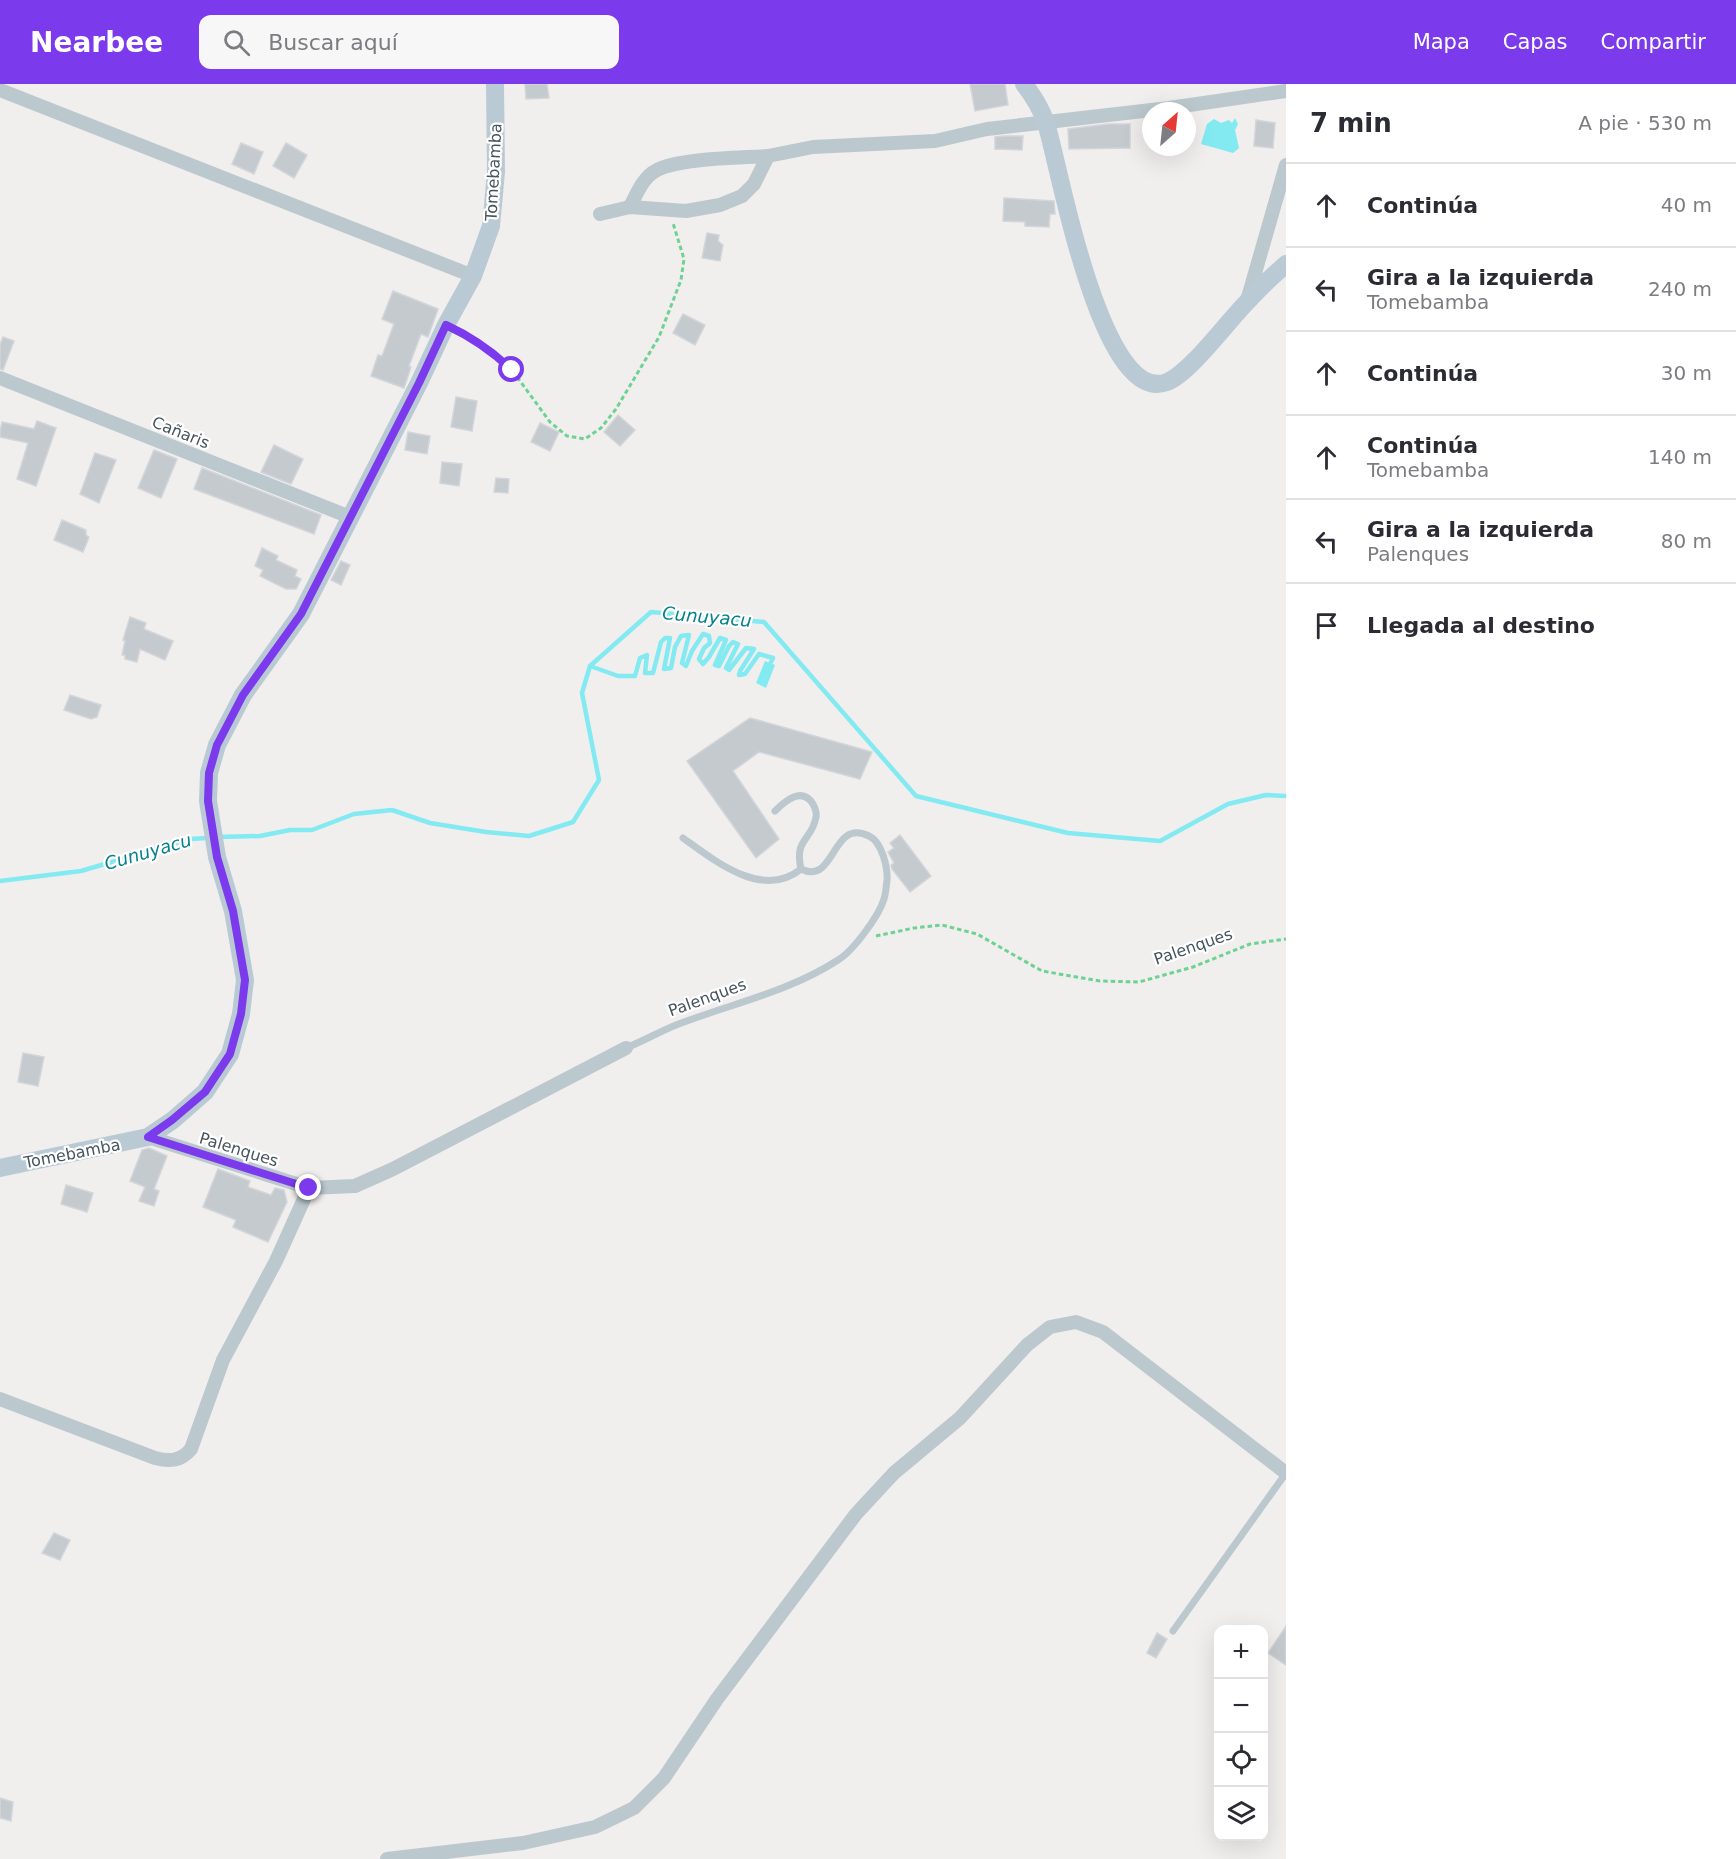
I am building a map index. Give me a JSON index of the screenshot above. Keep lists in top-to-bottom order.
{
  "streets": {
    "street": ["Tomebamba", "Cañaris", "Palenques"]
  },
  "crossings": [
    ["Tomebamba", "Cañaris"],
    ["Tomebamba", "Palenques"]
  ],
  "water": ["Cunuyacu"],
  "north": "top right",
  "page": {
    "header": "Nearbee",
    "search": "Buscar aquí",
    "nav": ["Mapa", "Capas", "Compartir"],
    "heading": ["7 min", "A pie · 530 m"],
    "list": [
      ["Continúa", "40 m"],
      ["Gira a la izquierda", "Tomebamba", "240 m"],
      ["Continúa", "30 m"],
      ["Continúa", "Tomebamba", "140 m"],
      ["Gira a la izquierda", "Palenques", "80 m"],
      "Llegada al destino"
    ],
    "map_buttons": ["+", "−"]
  }
}
